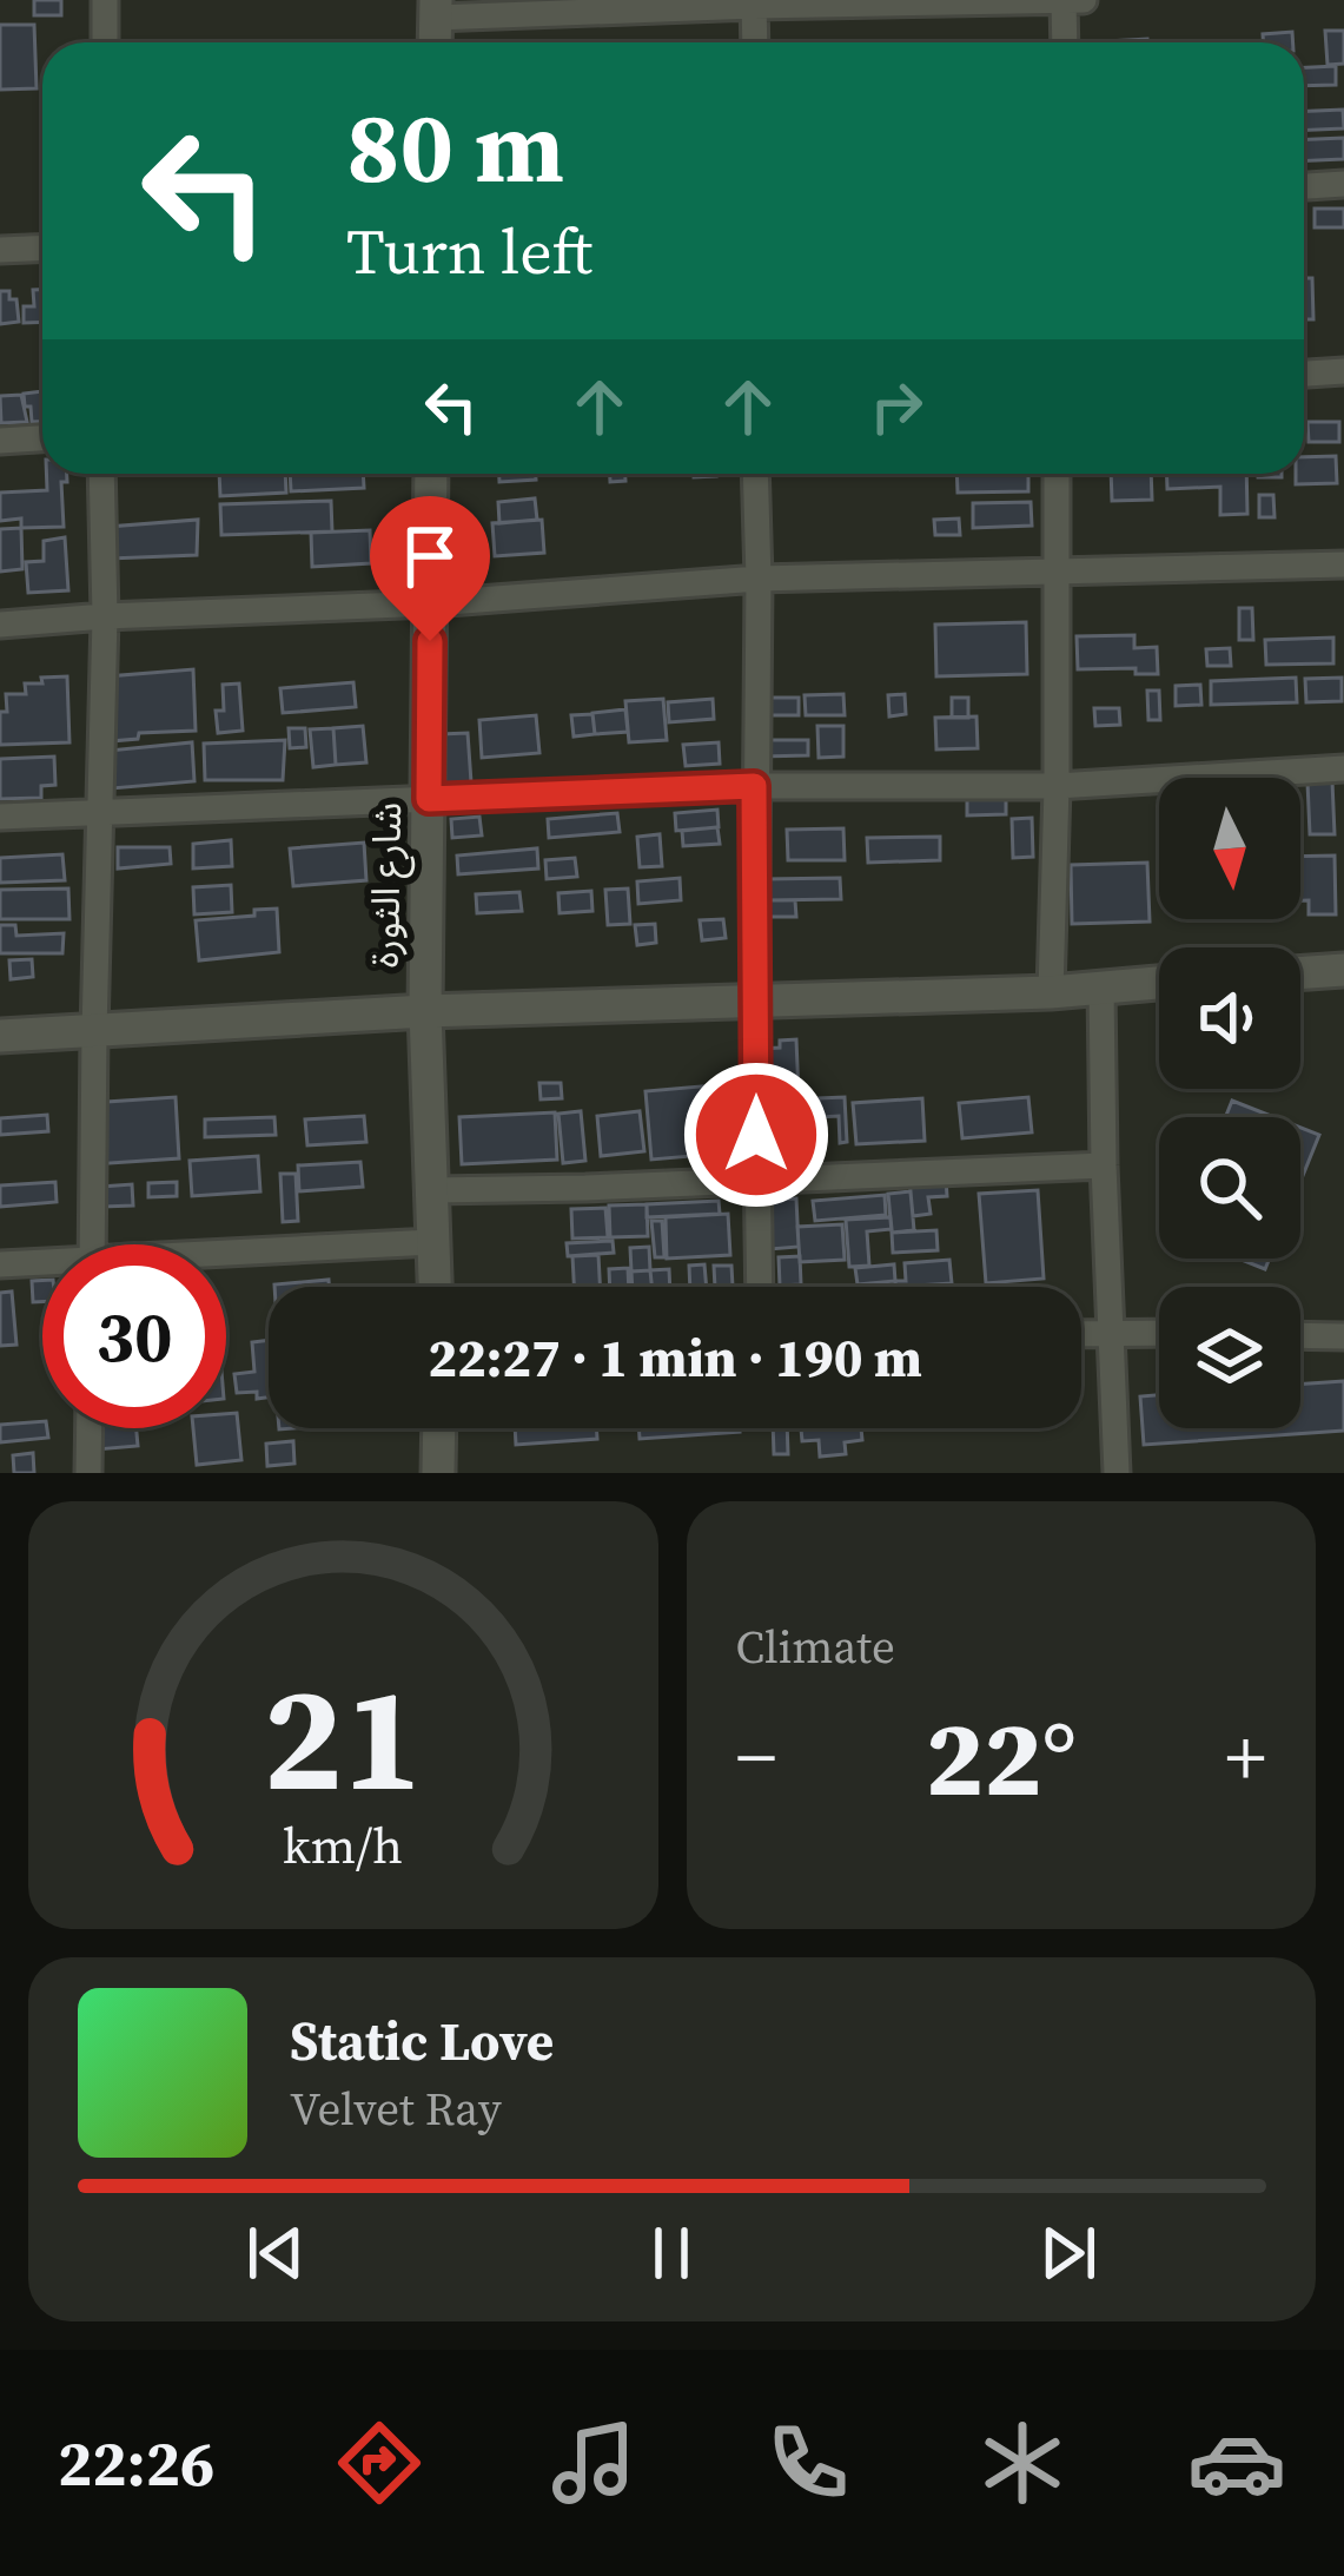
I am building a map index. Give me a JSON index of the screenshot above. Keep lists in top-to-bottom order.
{
  "streets": {
    "street": ["شارع الثورة"]
  },
  "north": "bottom",
  "page": {
    "turn": ["80 m", "Turn left"],
    "limit": "30",
    "trip": "22:27 · 1 min · 190 m",
    "tile": "Climate",
    "heat": ["−", "22°", "+"],
    "song": ["Static Love", "Velvet Ray"],
    "tabs": "22:26",
    "gauge": ["21", "km/h"]
  }
}
